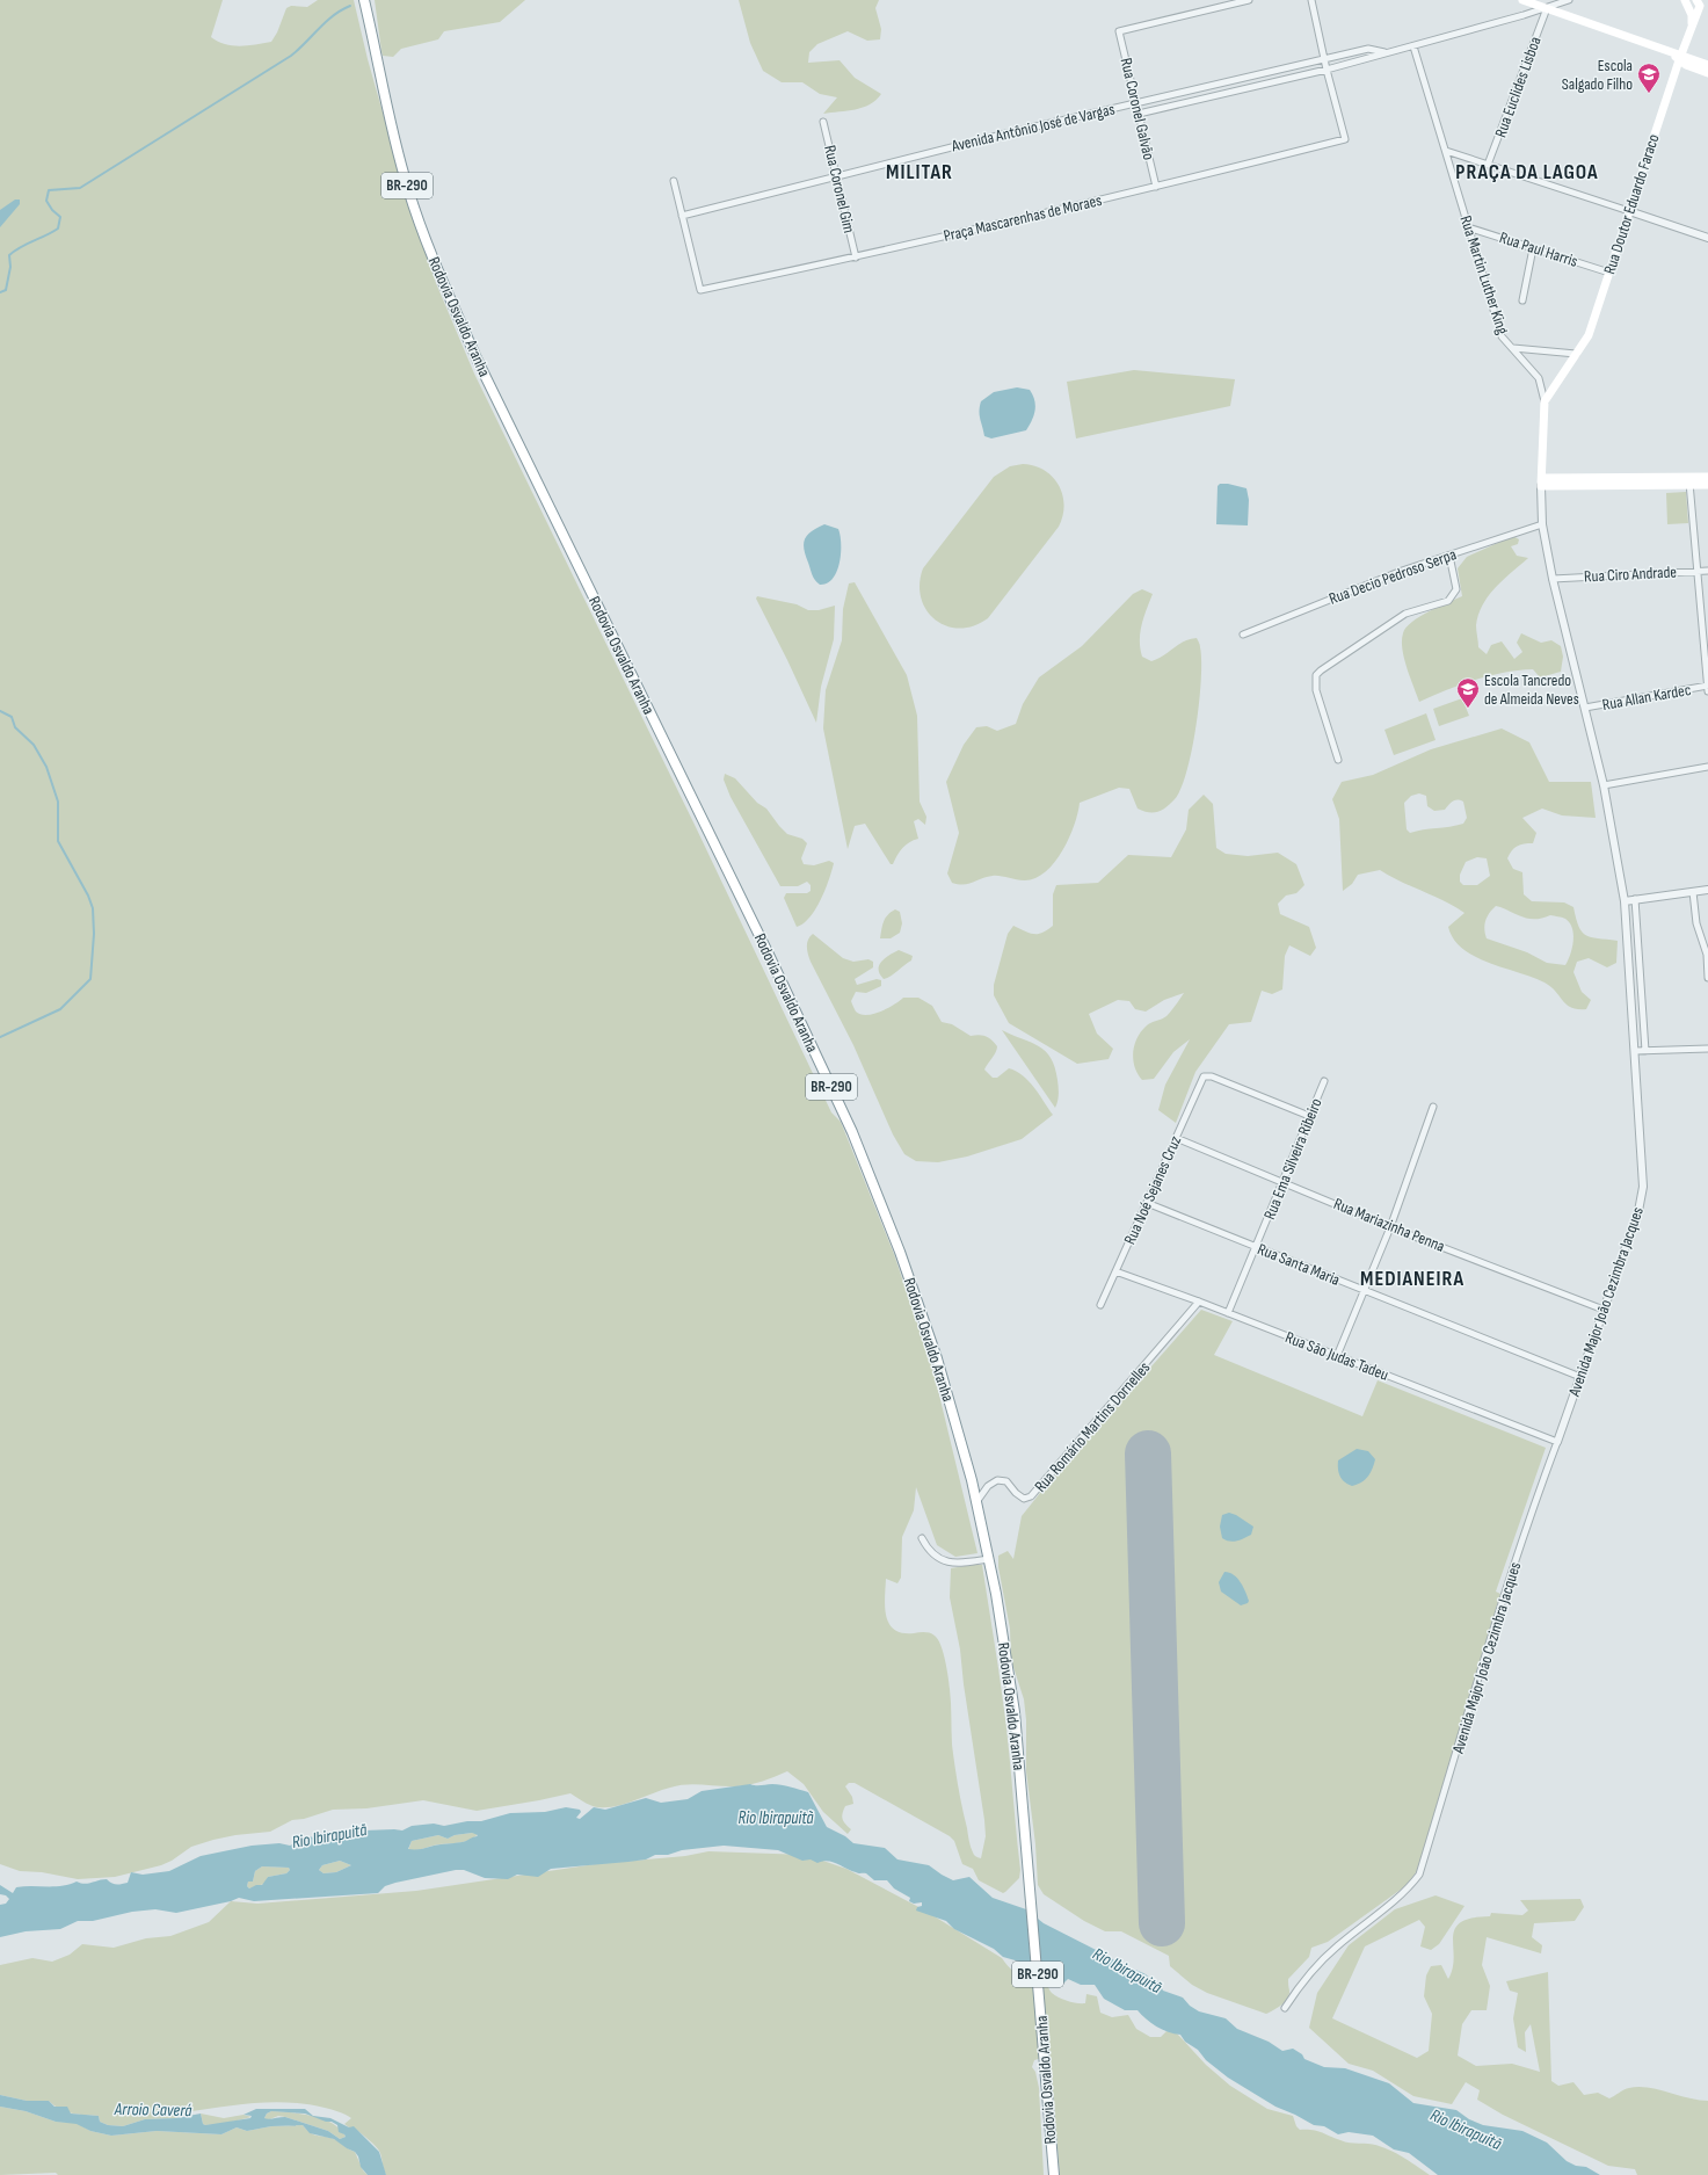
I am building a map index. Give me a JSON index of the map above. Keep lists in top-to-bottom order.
{
  "streets": {
    "highway": ["BR-290", "Rodovia Osvaldo Aranha"],
    "main road": ["Rua Doutor Eduardo Faraco", "Rua Martin Luther King"],
    "street": [
      "Rua Euclides Lisboa",
      "Rua Coronel Galvão",
      "Avenida Antônio José de Vargas",
      "Rua Coronel Gim",
      "Praça Mascarenhas de Moraes",
      "Rua Paul Harris",
      "Rua Ciro Andrade",
      "Rua Decio Pedroso Serpa",
      "Rua Allan Kardec",
      "Rua Ema Silveira Ribeiro",
      "Rua Noé Sejanes Cruz",
      "Rua Mariazinha Penna",
      "Rua Santa Maria",
      "Avenida Major João Cezimbra Jacques",
      "Rua São Judas Tadeu",
      "Rua Romário Martins Dornelles"
    ]
  },
  "crossings": [
    ["Rua Euclides Lisboa", "Avenida Antônio José de Vargas"],
    ["Rua Coronel Galvão", "Avenida Antônio José de Vargas"],
    ["Rua Coronel Galvão", "Praça Mascarenhas de Moraes"],
    ["Avenida Antônio José de Vargas", "Rua Coronel Gim"],
    ["Avenida Antônio José de Vargas", "Praça Mascarenhas de Moraes"],
    ["Avenida Antônio José de Vargas", "Rua Martin Luther King"],
    ["Rua Coronel Gim", "Praça Mascarenhas de Moraes"],
    ["Rua Doutor Eduardo Faraco", "Rua Paul Harris"],
    ["Rua Doutor Eduardo Faraco", "Rua Martin Luther King"],
    ["Rua Paul Harris", "Rua Martin Luther King"],
    ["Rua Martin Luther King", "Rua Decio Pedroso Serpa"],
    ["Rua Martin Luther King", "Avenida Major João Cezimbra Jacques"],
    ["Rodovia Osvaldo Aranha", "Rua Romário Martins Dornelles"],
    ["Rua Ciro Andrade", "Avenida Major João Cezimbra Jacques"],
    ["Rua Decio Pedroso Serpa", "Avenida Major João Cezimbra Jacques"],
    ["Rua Allan Kardec", "Avenida Major João Cezimbra Jacques"],
    ["Rua Ema Silveira Ribeiro", "Rua Noé Sejanes Cruz"],
    ["Rua Ema Silveira Ribeiro", "Rua Mariazinha Penna"],
    ["Rua Ema Silveira Ribeiro", "Rua Santa Maria"],
    ["Rua Ema Silveira Ribeiro", "Rua São Judas Tadeu"],
    ["Rua Noé Sejanes Cruz", "Rua Mariazinha Penna"],
    ["Rua Noé Sejanes Cruz", "Rua Santa Maria"],
    ["Rua Noé Sejanes Cruz", "Rua São Judas Tadeu"],
    ["Rua Mariazinha Penna", "Avenida Major João Cezimbra Jacques"],
    ["Rua Santa Maria", "Avenida Major João Cezimbra Jacques"],
    ["Avenida Major João Cezimbra Jacques", "Rua São Judas Tadeu"],
    ["Rua São Judas Tadeu", "Rua Romário Martins Dornelles"]
  ],
  "districts": ["MILITAR", "PRAÇA DA LAGOA", "MEDIANEIRA"],
  "water": ["Rio Ibirapuitã", "Arroio Caverá"],
  "places": {
    "school or university": ["Escola Salgado Filho", "Escola Tancredo de Almeida Neves"]
  }
}
